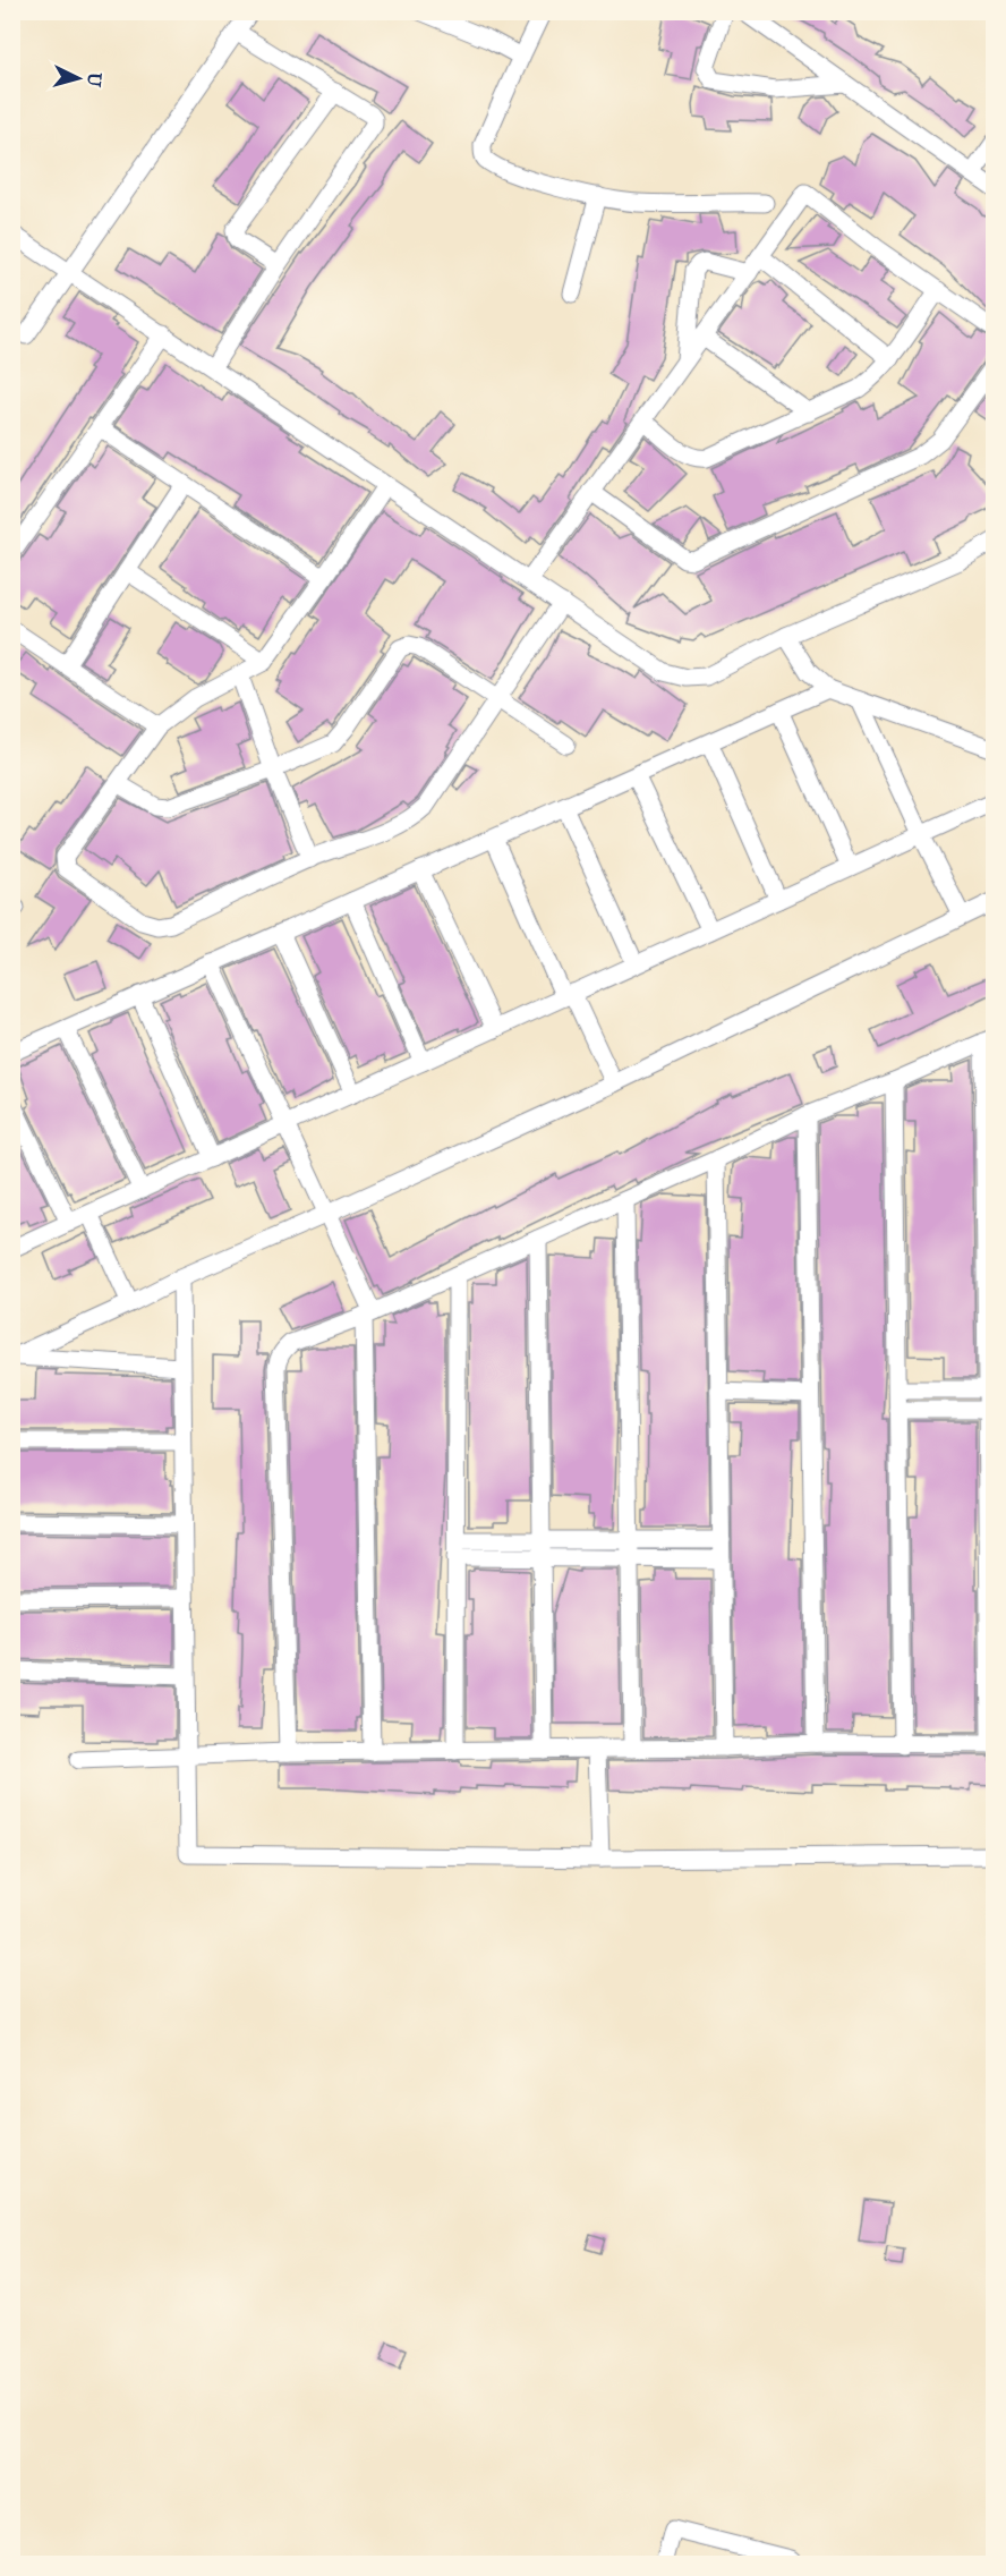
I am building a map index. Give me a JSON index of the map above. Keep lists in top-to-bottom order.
{
  "north": "right"
}
